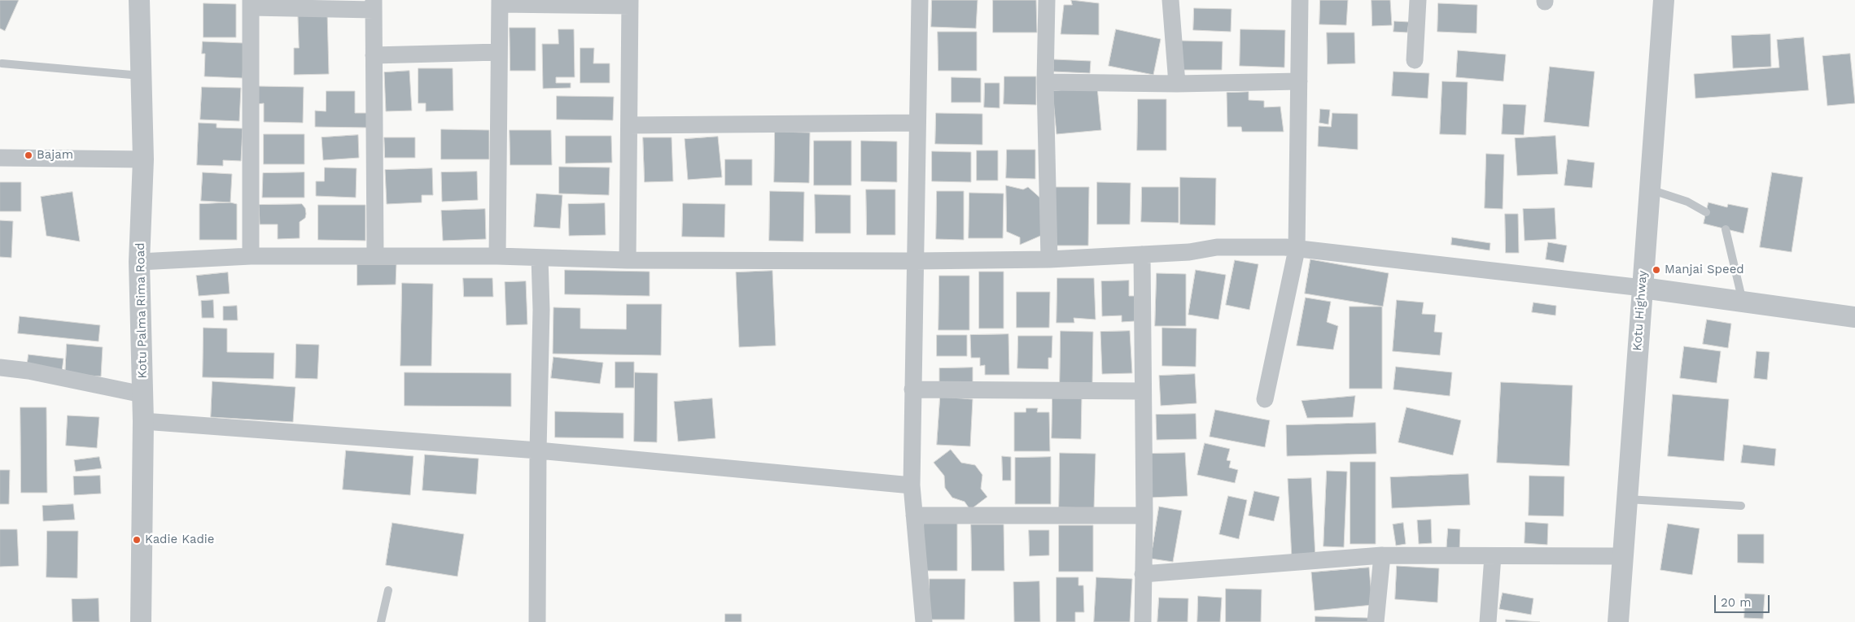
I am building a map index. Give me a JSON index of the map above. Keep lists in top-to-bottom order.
{
  "streets": {
    "street": ["Kotu Palma Rima Road", "Kotu Highway"]
  },
  "places": ["Bajam", "Manjai Speed", "Kadie Kadie"],
  "scale_bar": "20 m"
}
